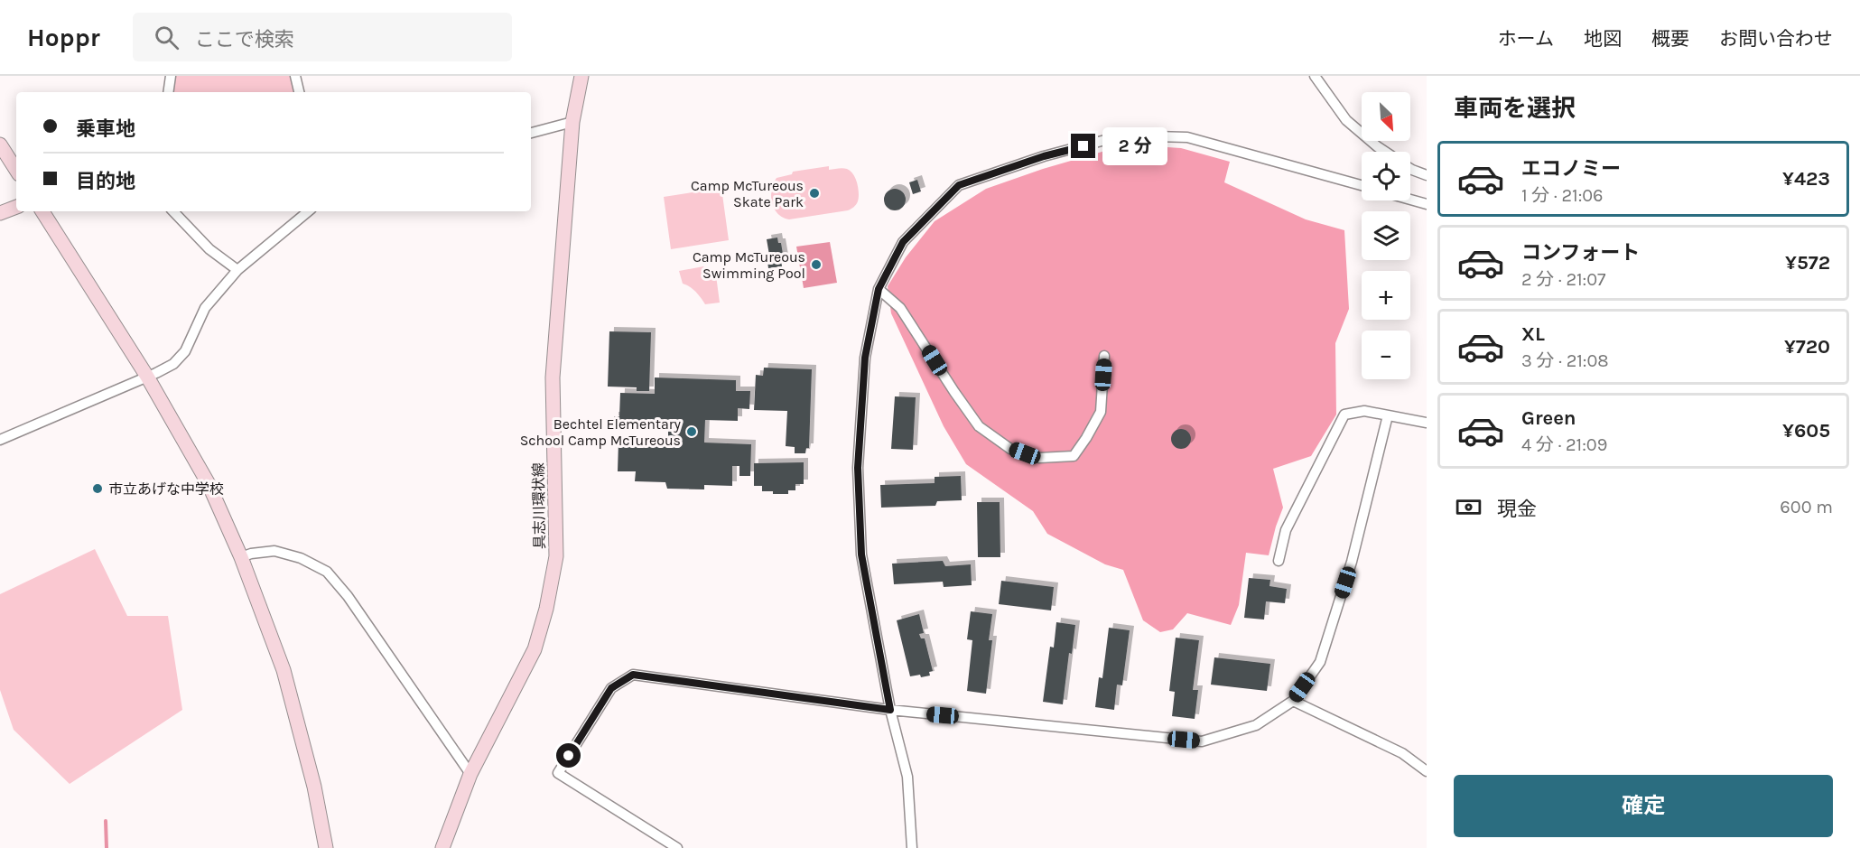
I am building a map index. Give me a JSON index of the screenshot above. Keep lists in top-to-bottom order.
{
  "streets": {
    "main road": ["具志川環状線"]
  },
  "places": [
    "Camp McTureous Skate Park",
    "Camp McTureous Swimming Pool",
    "Bechtel Elementary School Camp McTureous",
    "市立あげな中学校"
  ],
  "north": "bottom right",
  "page": {
    "header": "Hoppr",
    "search": "ここで検索",
    "nav": [
      "ホーム",
      "地図",
      "概要",
      "お問い合わせ"
    ],
    "heading": "車両を選択",
    "map_buttons": ["+", "−"],
    "banner": ["乗車地", "目的地"],
    "bubble": "2 分",
    "list": [
      {
        "name": "エコノミー",
        "note": "1 分 · 21:06",
        "value": "¥423"
      },
      {
        "name": "コンフォート",
        "note": "2 分 · 21:07",
        "value": "¥572"
      },
      {
        "name": "XL",
        "note": "3 分 · 21:08",
        "value": "¥720"
      },
      {
        "name": "Green",
        "note": "4 分 · 21:09",
        "value": "¥605"
      }
    ],
    "pay": ["現金", "600 m"],
    "buttons": "確定"
  }
}
